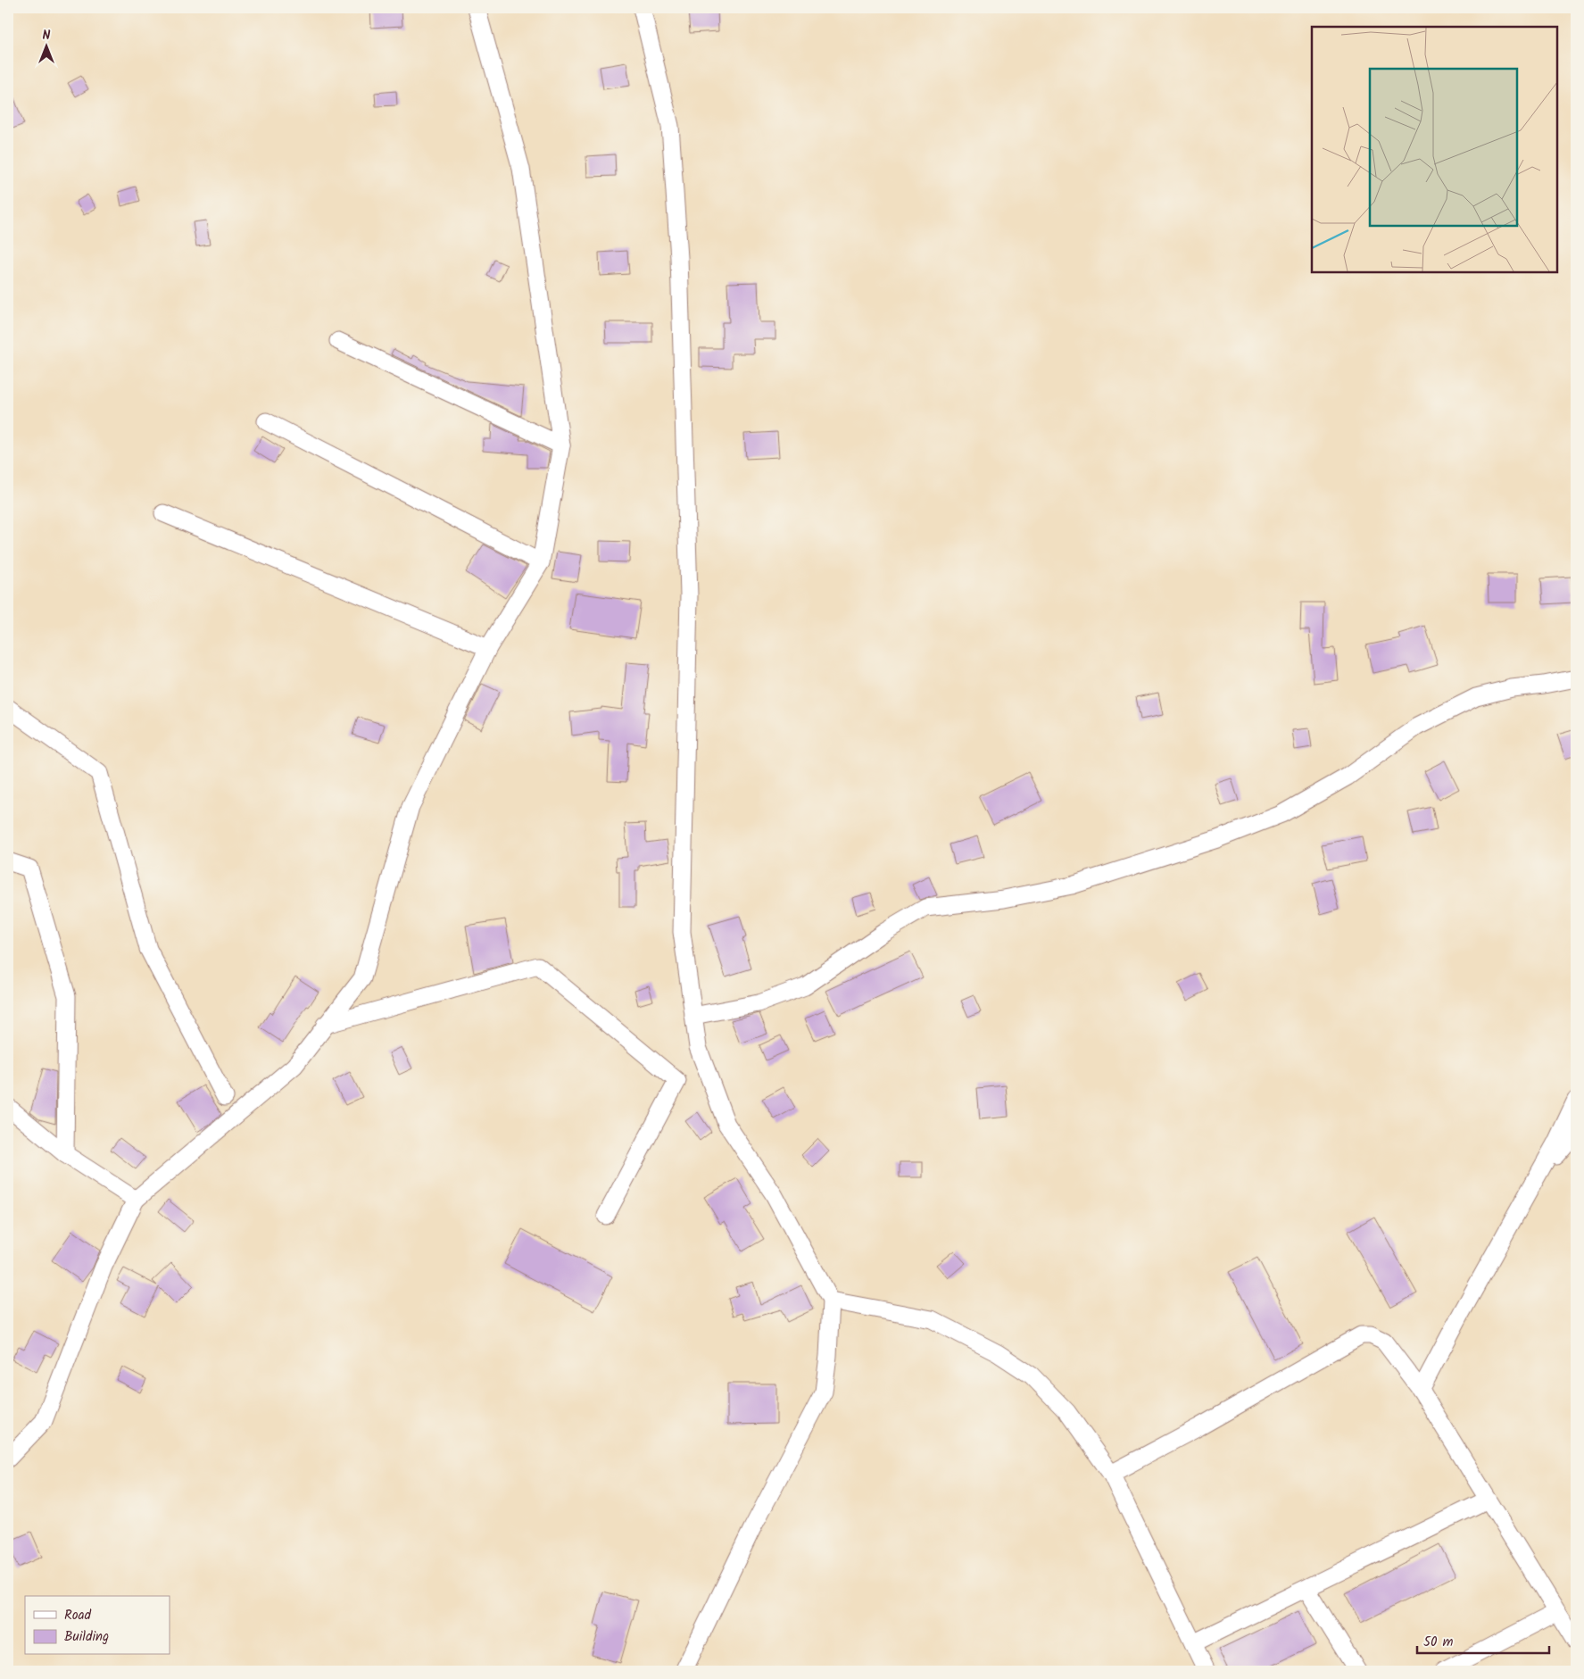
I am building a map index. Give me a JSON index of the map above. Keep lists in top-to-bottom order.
{
  "legend": ["Road", "Building"],
  "scale_bar": "50 m",
  "north": "top"
}
